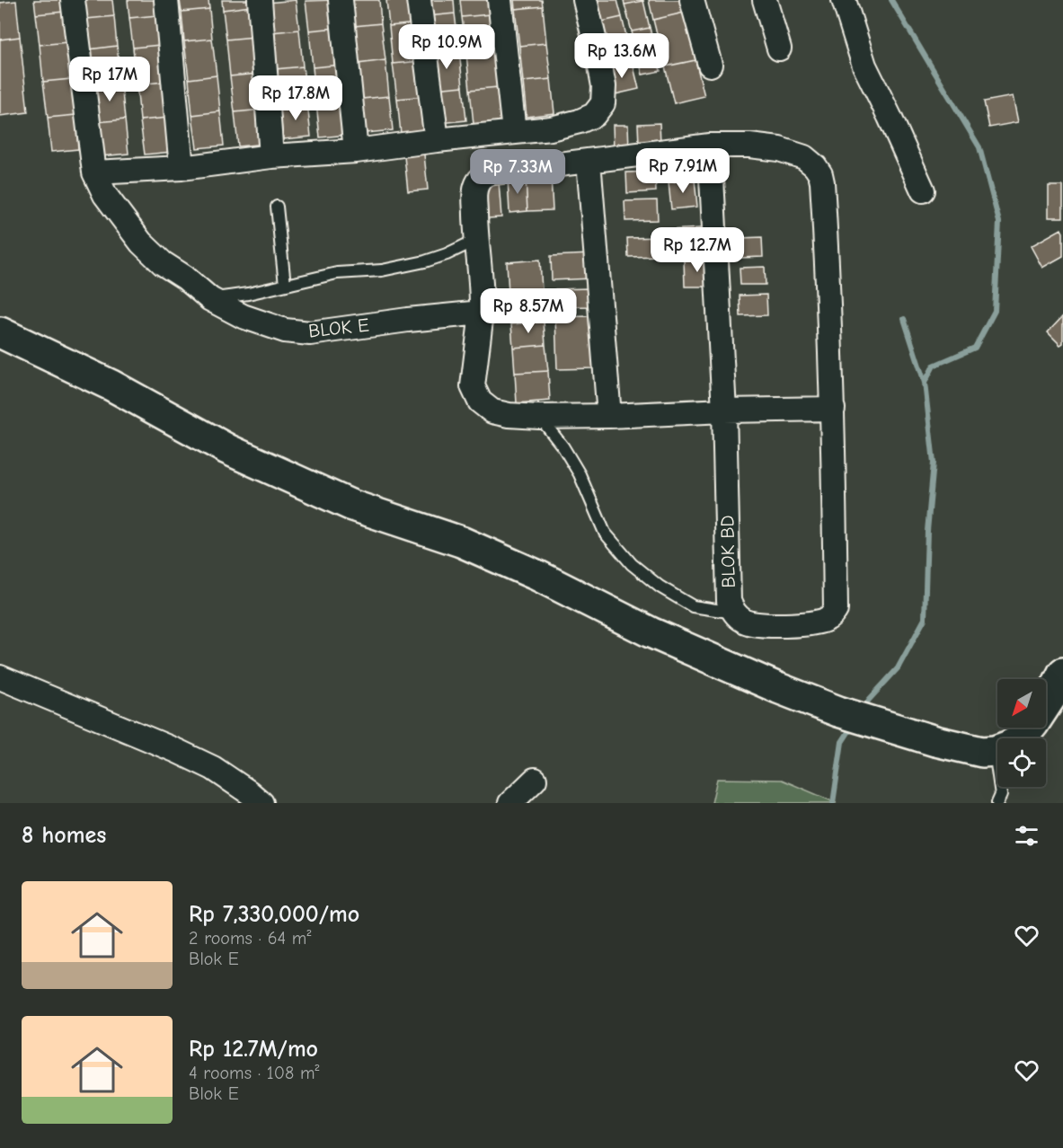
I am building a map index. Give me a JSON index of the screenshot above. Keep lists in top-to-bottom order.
{
  "streets": {
    "street": ["BLOK E", "BLOK BD"]
  },
  "north": "bottom left",
  "page": {
    "price": [
      "Rp 10.9M",
      "Rp 13.6M",
      "Rp 17M",
      "Rp 17.8M",
      "Rp 7.91M",
      "Rp 7.33M",
      "Rp 12.7M",
      "Rp 8.57M"
    ],
    "heading": "8 homes",
    "list": [
      {
        "name": "Rp 7,330,000/mo",
        "note": "2 rooms · 64 m² · Blok E"
      },
      {
        "name": "Rp 12.7M/mo",
        "note": "4 rooms · 108 m² · Blok E"
      }
    ]
  }
}
